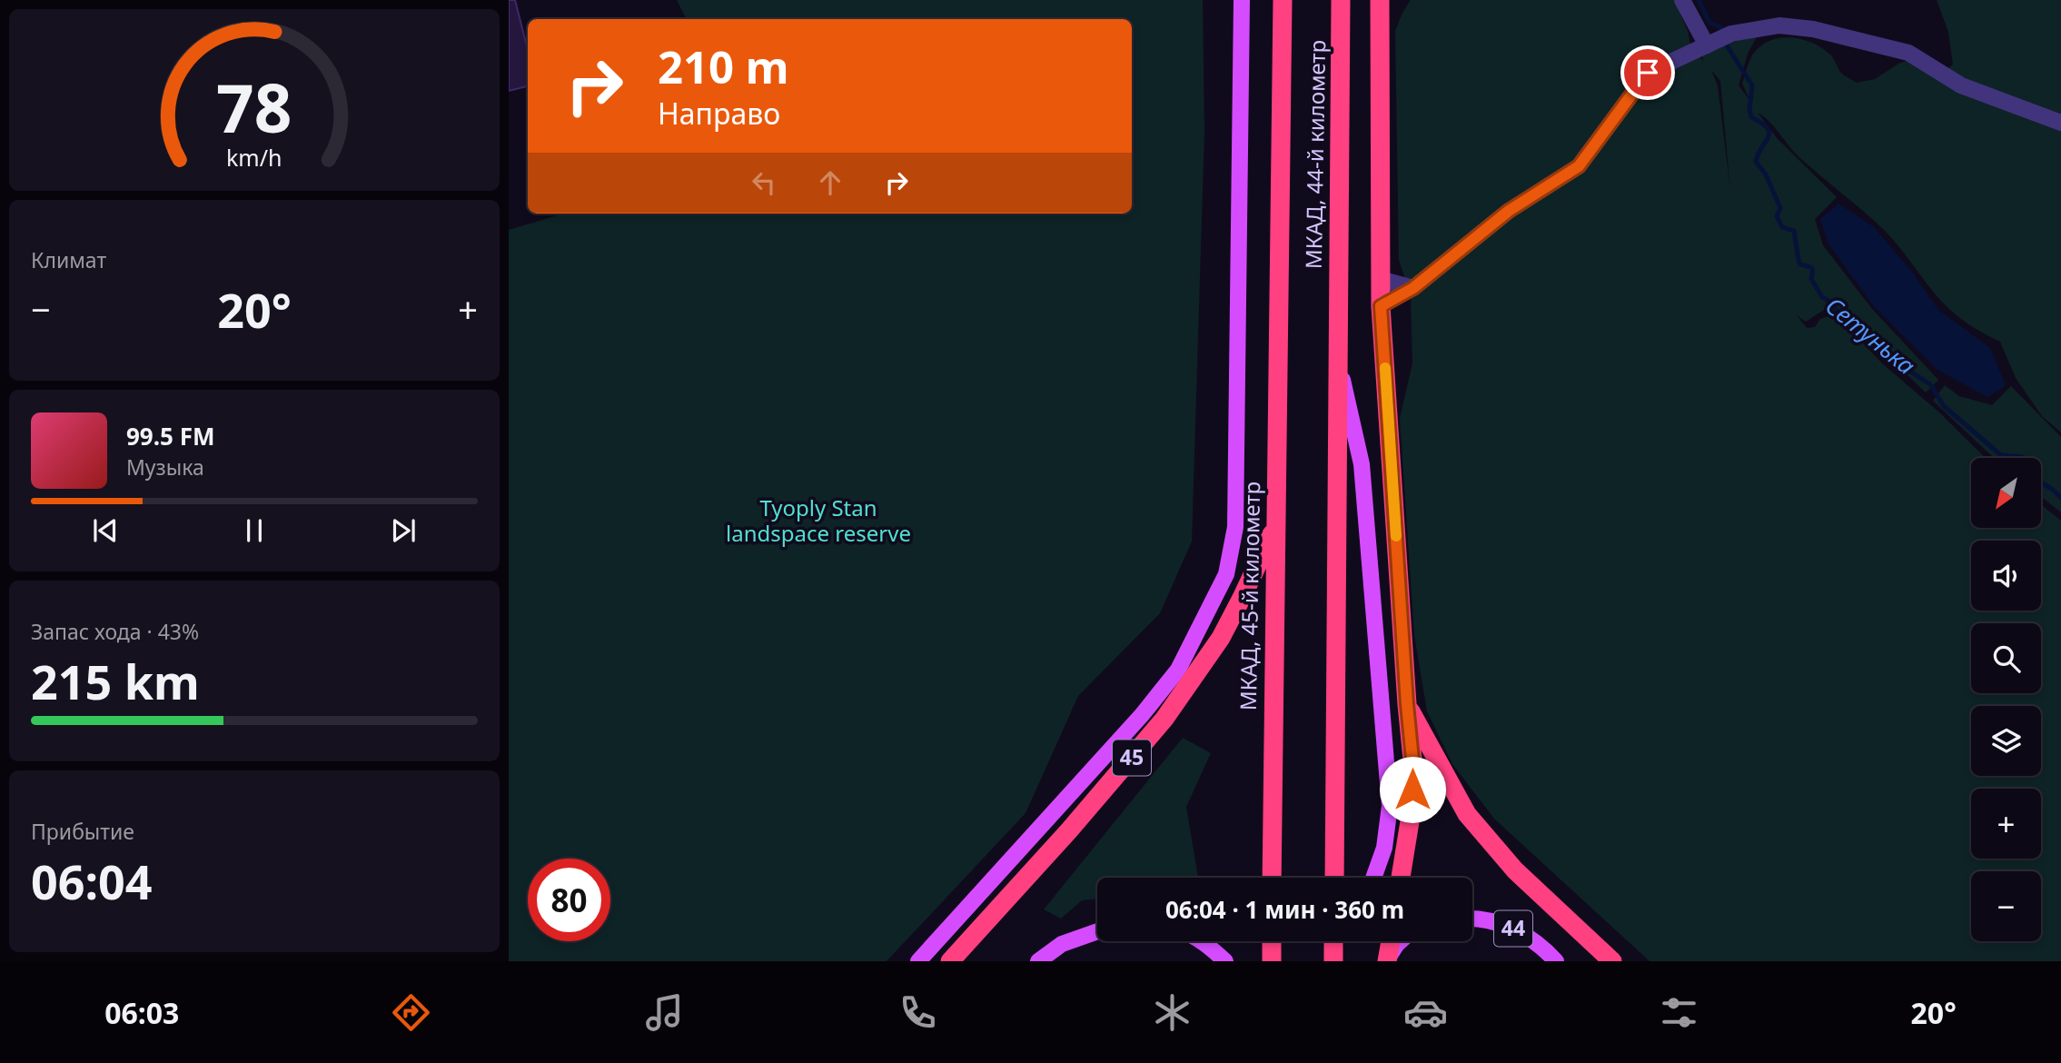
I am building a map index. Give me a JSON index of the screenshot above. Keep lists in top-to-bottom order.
{
  "streets": {
    "highway": ["МКАД, 44-й километр", "МКАД, 45-й километр", "45"],
    "main road": ["44"]
  },
  "crossings": [
    ["МКАД, 44-й километр", "МКАД, 45-й километр"],
    ["МКАД, 45-й километр", "45"]
  ],
  "water": ["Сетунька"],
  "parks": ["Tyoply Stan landspace reserve"],
  "north": "bottom left",
  "page": {
    "turn": ["210 m", "Направо"],
    "tile": [
      "Климат",
      ["Запас хода · 43%", "215 km"],
      ["Прибытие", "06:04"]
    ],
    "heat": ["−", "20°", "+"],
    "song": ["99.5 FM", "Музыка"],
    "map_buttons": ["+", "−"],
    "limit": "80",
    "trip": "06:04 · 1 мин · 360 m",
    "tabs": ["06:03", "20°"],
    "gauge": ["78", "km/h"]
  }
}
